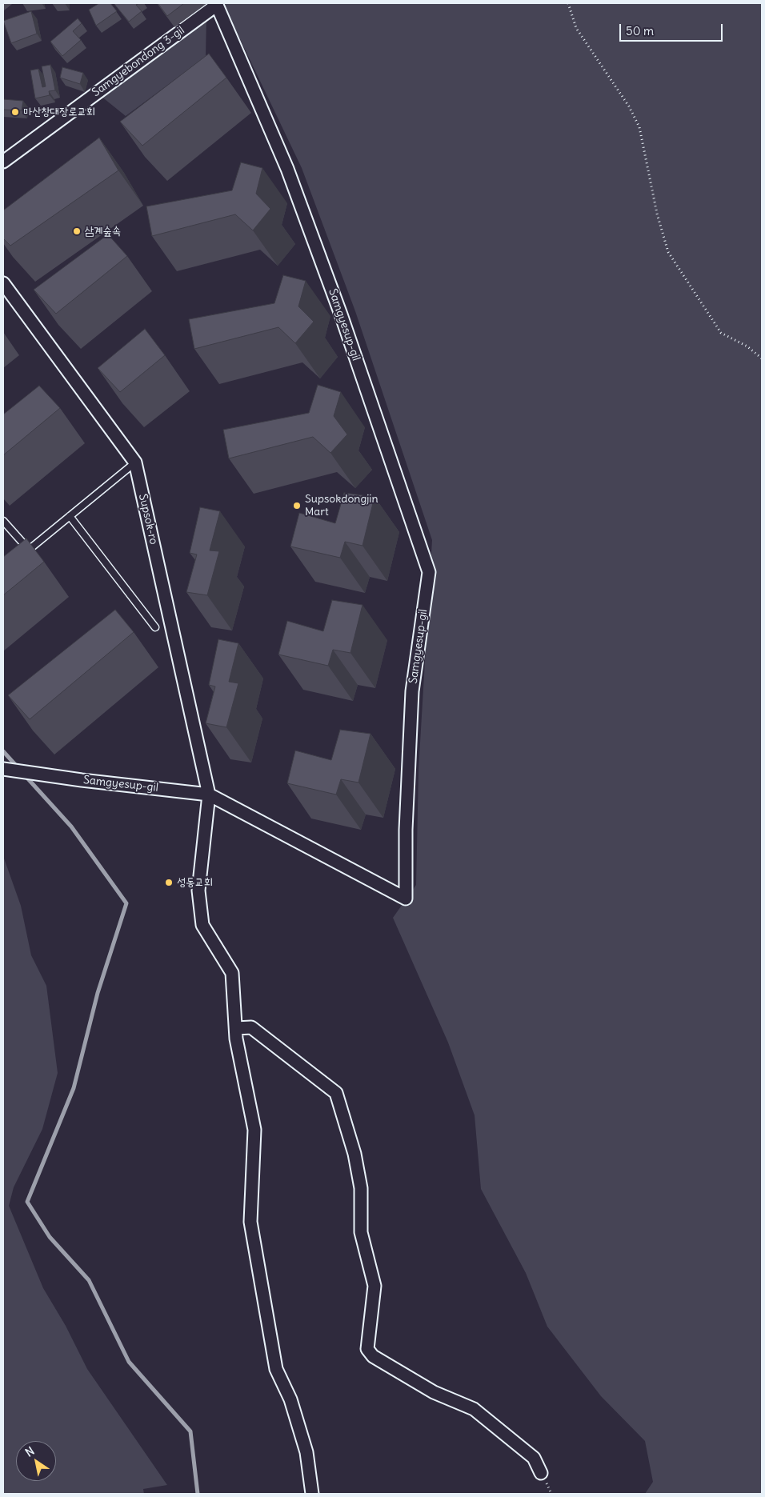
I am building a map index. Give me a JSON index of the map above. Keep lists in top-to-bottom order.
{
  "streets": {
    "street": ["Samgyebondong 3-gil", "Samgyesup-gil", "Supsok-ro"]
  },
  "crossings": [
    ["Samgyebondong 3-gil", "Samgyesup-gil"],
    ["Samgyesup-gil", "Supsok-ro"]
  ],
  "places": [
    "마산창대장로교회",
    "삼계숲속",
    "Supsokdongjin Mart",
    "성동교회"
  ],
  "scale_bar": "50 m",
  "north": "top left"
}
